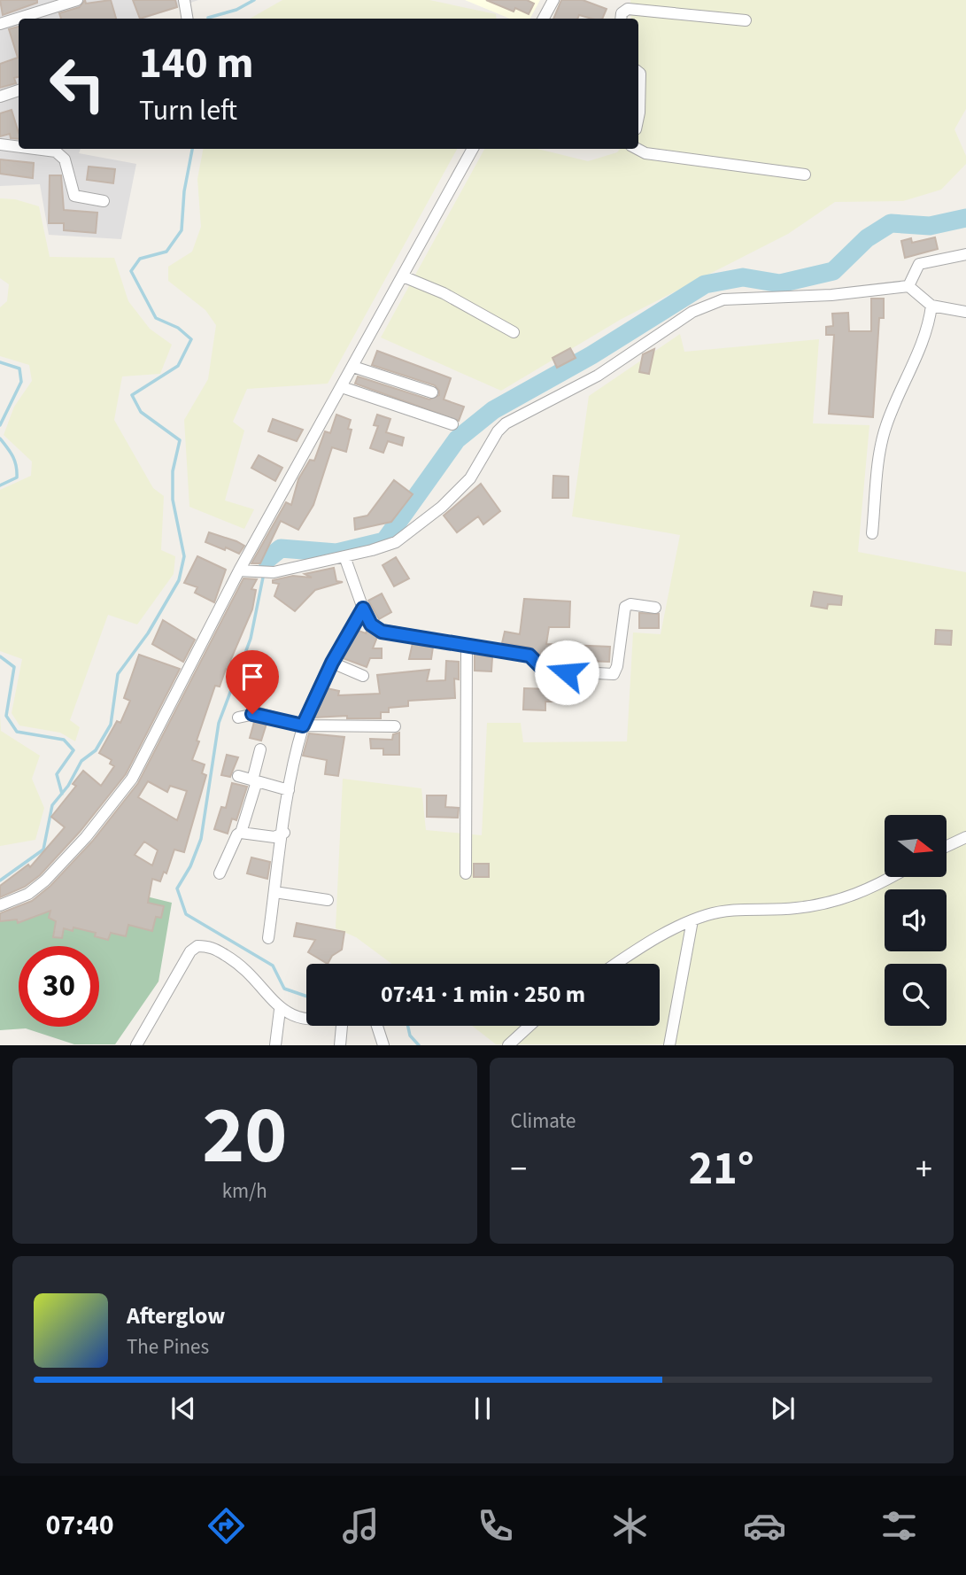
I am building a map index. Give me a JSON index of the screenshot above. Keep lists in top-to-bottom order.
{
  "north": "right",
  "page": {
    "turn": ["140 m", "Turn left"],
    "limit": "30",
    "trip": "07:41 · 1 min · 250 m",
    "tile": [
      ["20", "km/h"],
      "Climate"
    ],
    "heat": ["−", "21°", "+"],
    "song": ["Afterglow", "The Pines"],
    "tabs": "07:40"
  }
}
